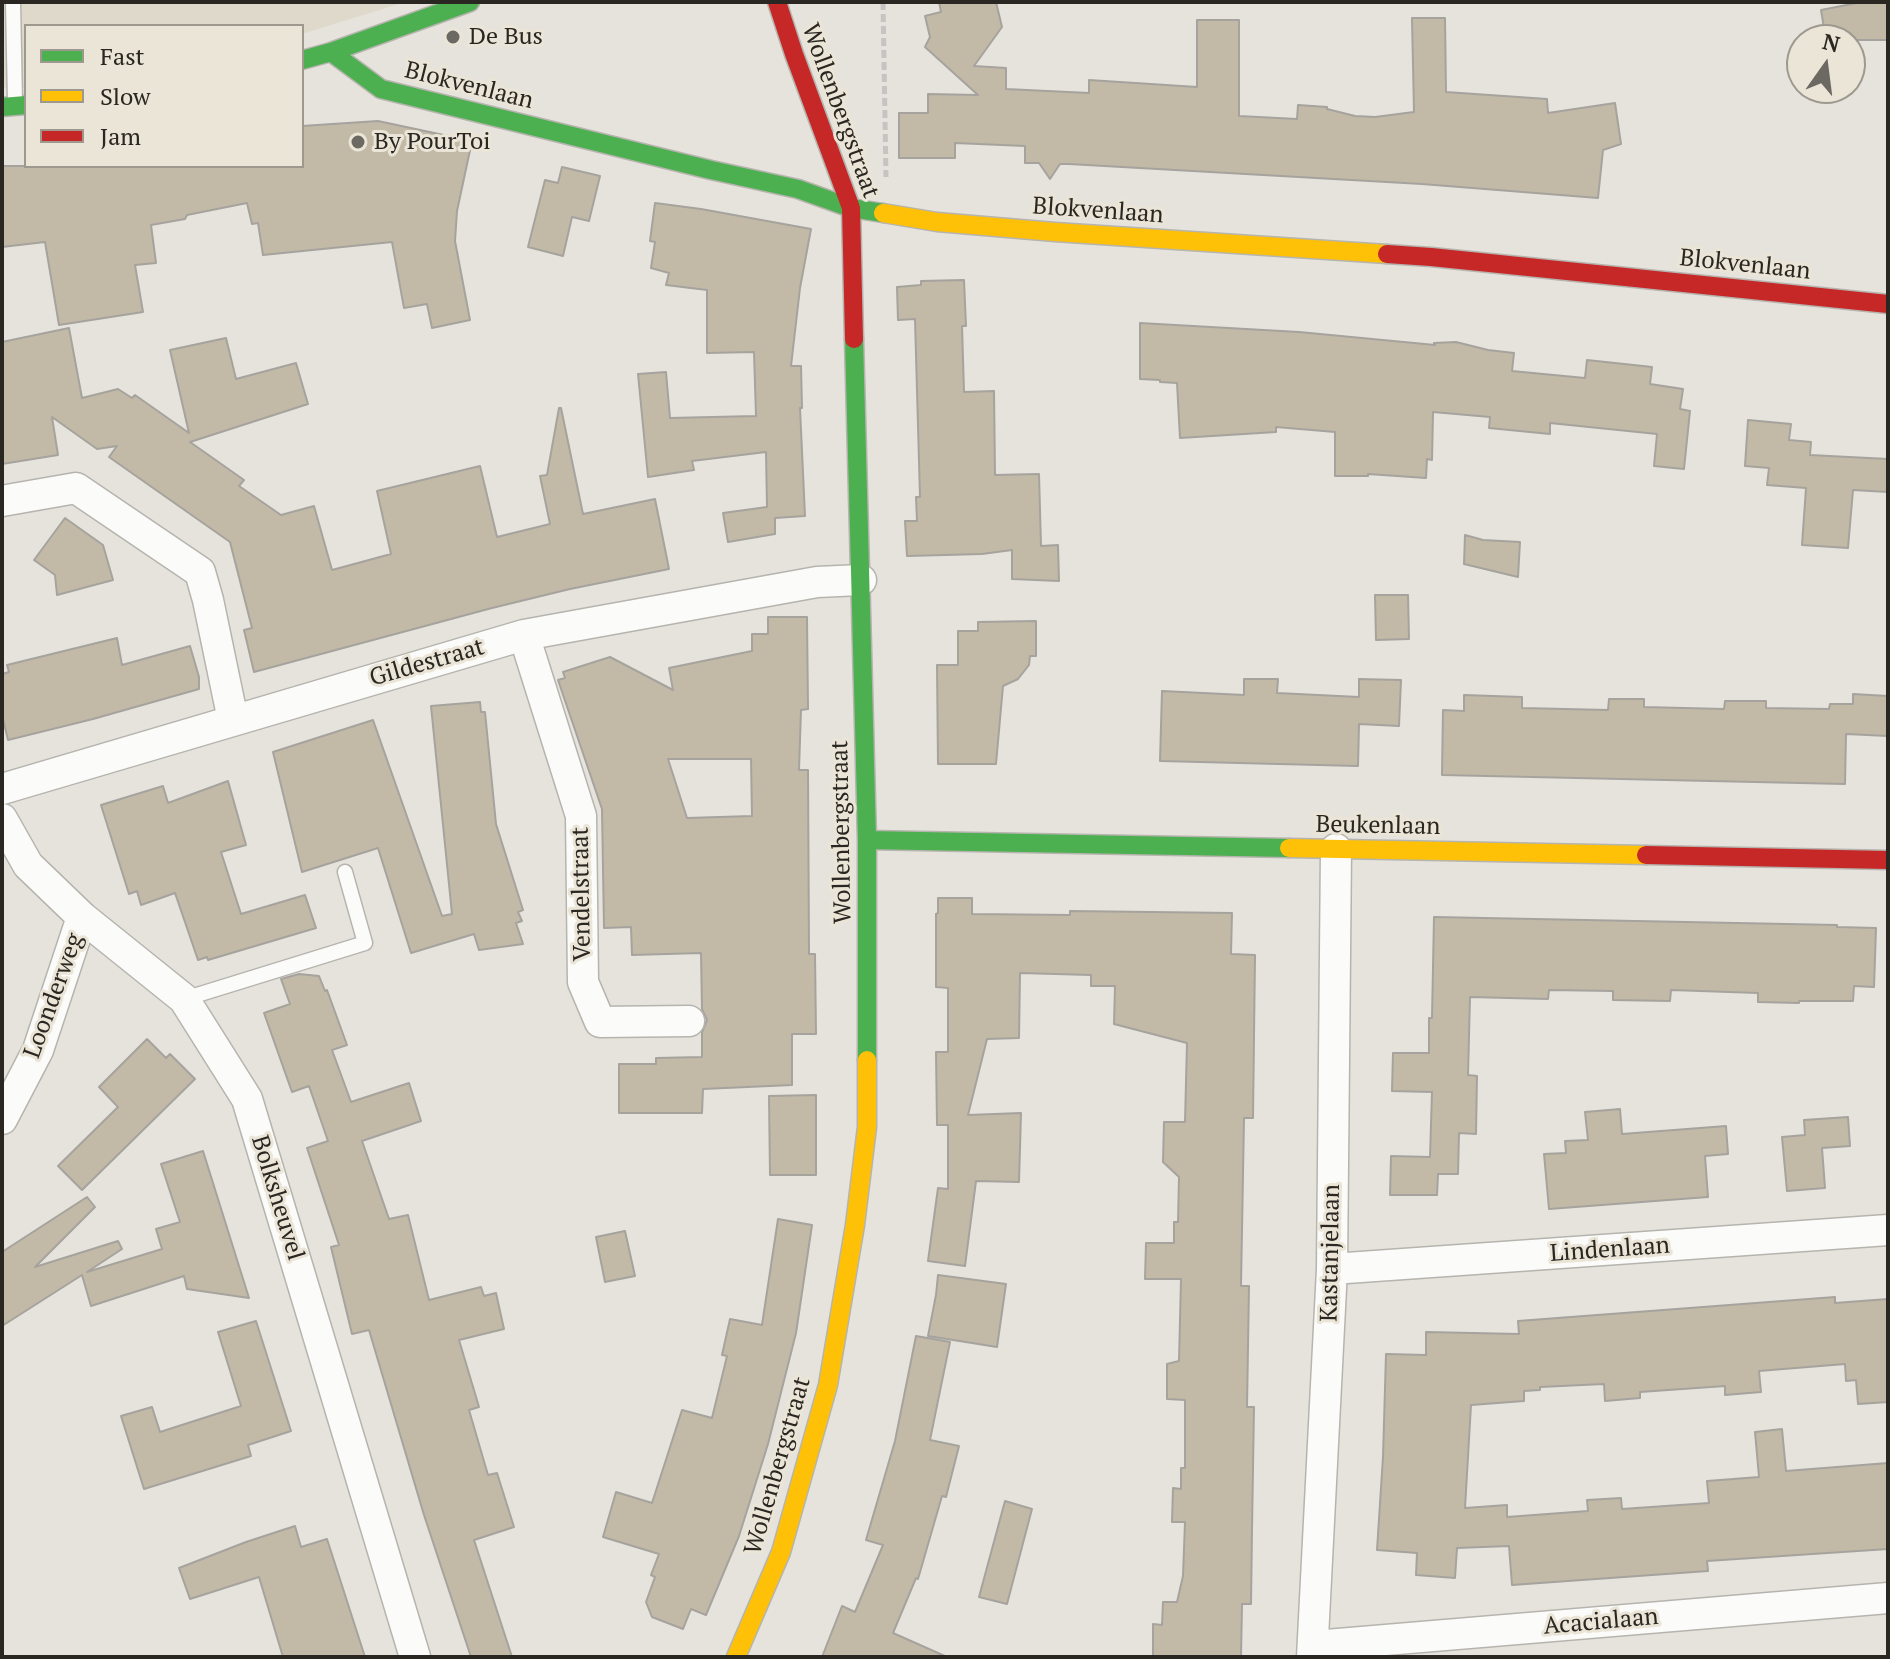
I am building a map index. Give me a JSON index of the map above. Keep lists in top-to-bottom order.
{
  "streets": {
    "street": [
      "Blokvenlaan",
      "Wollenbergstraat",
      "Gildestraat",
      "Beukenlaan",
      "Vendelstraat",
      "Loonderweg",
      "Bolksheuvel",
      "Lindenlaan",
      "Kastanjelaan",
      "Acacialaan"
    ]
  },
  "crossings": [
    ["Blokvenlaan", "Wollenbergstraat"],
    ["Wollenbergstraat", "Gildestraat"],
    ["Wollenbergstraat", "Beukenlaan"],
    ["Gildestraat", "Vendelstraat"],
    ["Beukenlaan", "Kastanjelaan"],
    ["Loonderweg", "Bolksheuvel"],
    ["Lindenlaan", "Kastanjelaan"],
    ["Kastanjelaan", "Acacialaan"]
  ],
  "places": ["De Bus", "By PourToi"],
  "legend": ["Fast", "Slow", "Jam"],
  "north": "top"
}
